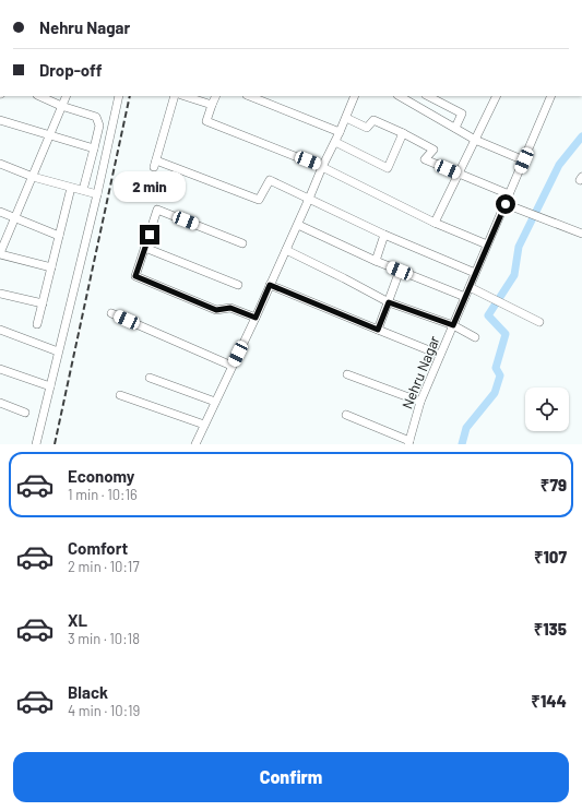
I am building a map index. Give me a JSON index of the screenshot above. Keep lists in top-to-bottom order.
{
  "streets": {
    "street": ["Nehru Nagar"]
  },
  "page": {
    "banner": ["Nehru Nagar", "Drop-off"],
    "bubble": "2 min",
    "list": [
      {
        "name": "Economy",
        "note": "1 min · 10:16",
        "value": "₹79"
      },
      {
        "name": "Comfort",
        "note": "2 min · 10:17",
        "value": "₹107"
      },
      {
        "name": "XL",
        "note": "3 min · 10:18",
        "value": "₹135"
      },
      {
        "name": "Black",
        "note": "4 min · 10:19",
        "value": "₹144"
      }
    ],
    "buttons": "Confirm"
  }
}
